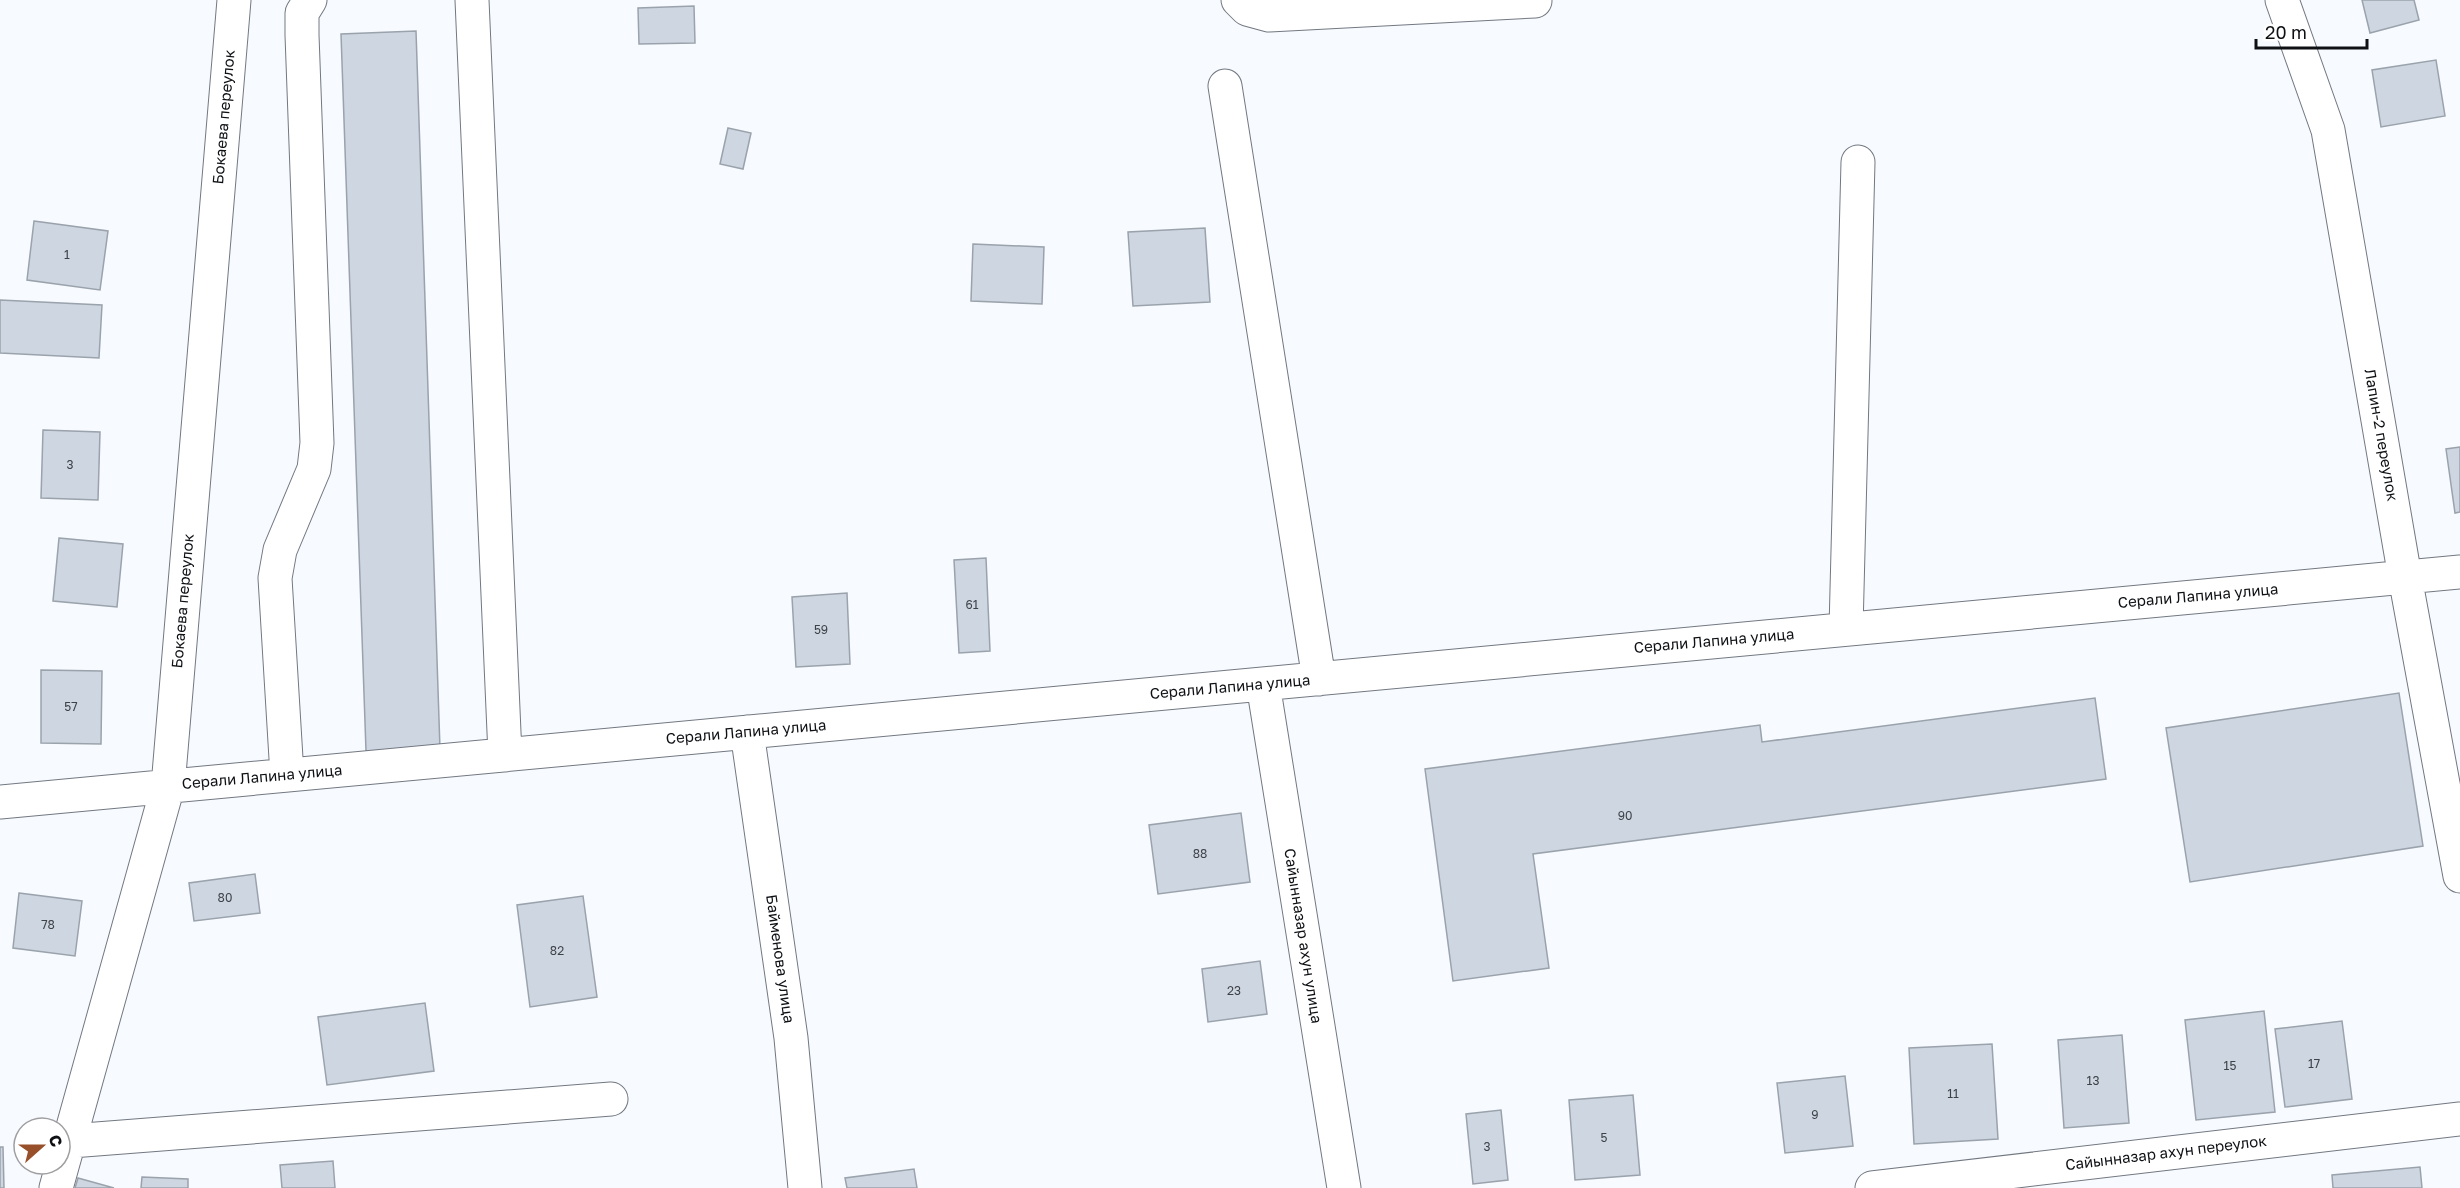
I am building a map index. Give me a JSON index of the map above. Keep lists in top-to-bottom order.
{
  "streets": {
    "street": [
      "Бокаева переулок",
      "Лапин-2 переулок",
      "Серали Лапина улица",
      "Сайынназар ахун улица",
      "Байменова улица",
      "Сайынназар ахун переулок"
    ]
  },
  "crossings": [
    ["Бокаева переулок", "Серали Лапина улица"],
    ["Лапин-2 переулок", "Серали Лапина улица"],
    ["Серали Лапина улица", "Сайынназар ахун улица"],
    ["Серали Лапина улица", "Байменова улица"]
  ],
  "house_numbers": [
    "1",
    "3",
    "61",
    "59",
    "57",
    "90",
    "88",
    "80",
    "78",
    "82",
    "23",
    "17",
    "15",
    "13",
    "11",
    "9",
    "5",
    "3"
  ],
  "scale_bar": "20 m",
  "north": "right"
}
